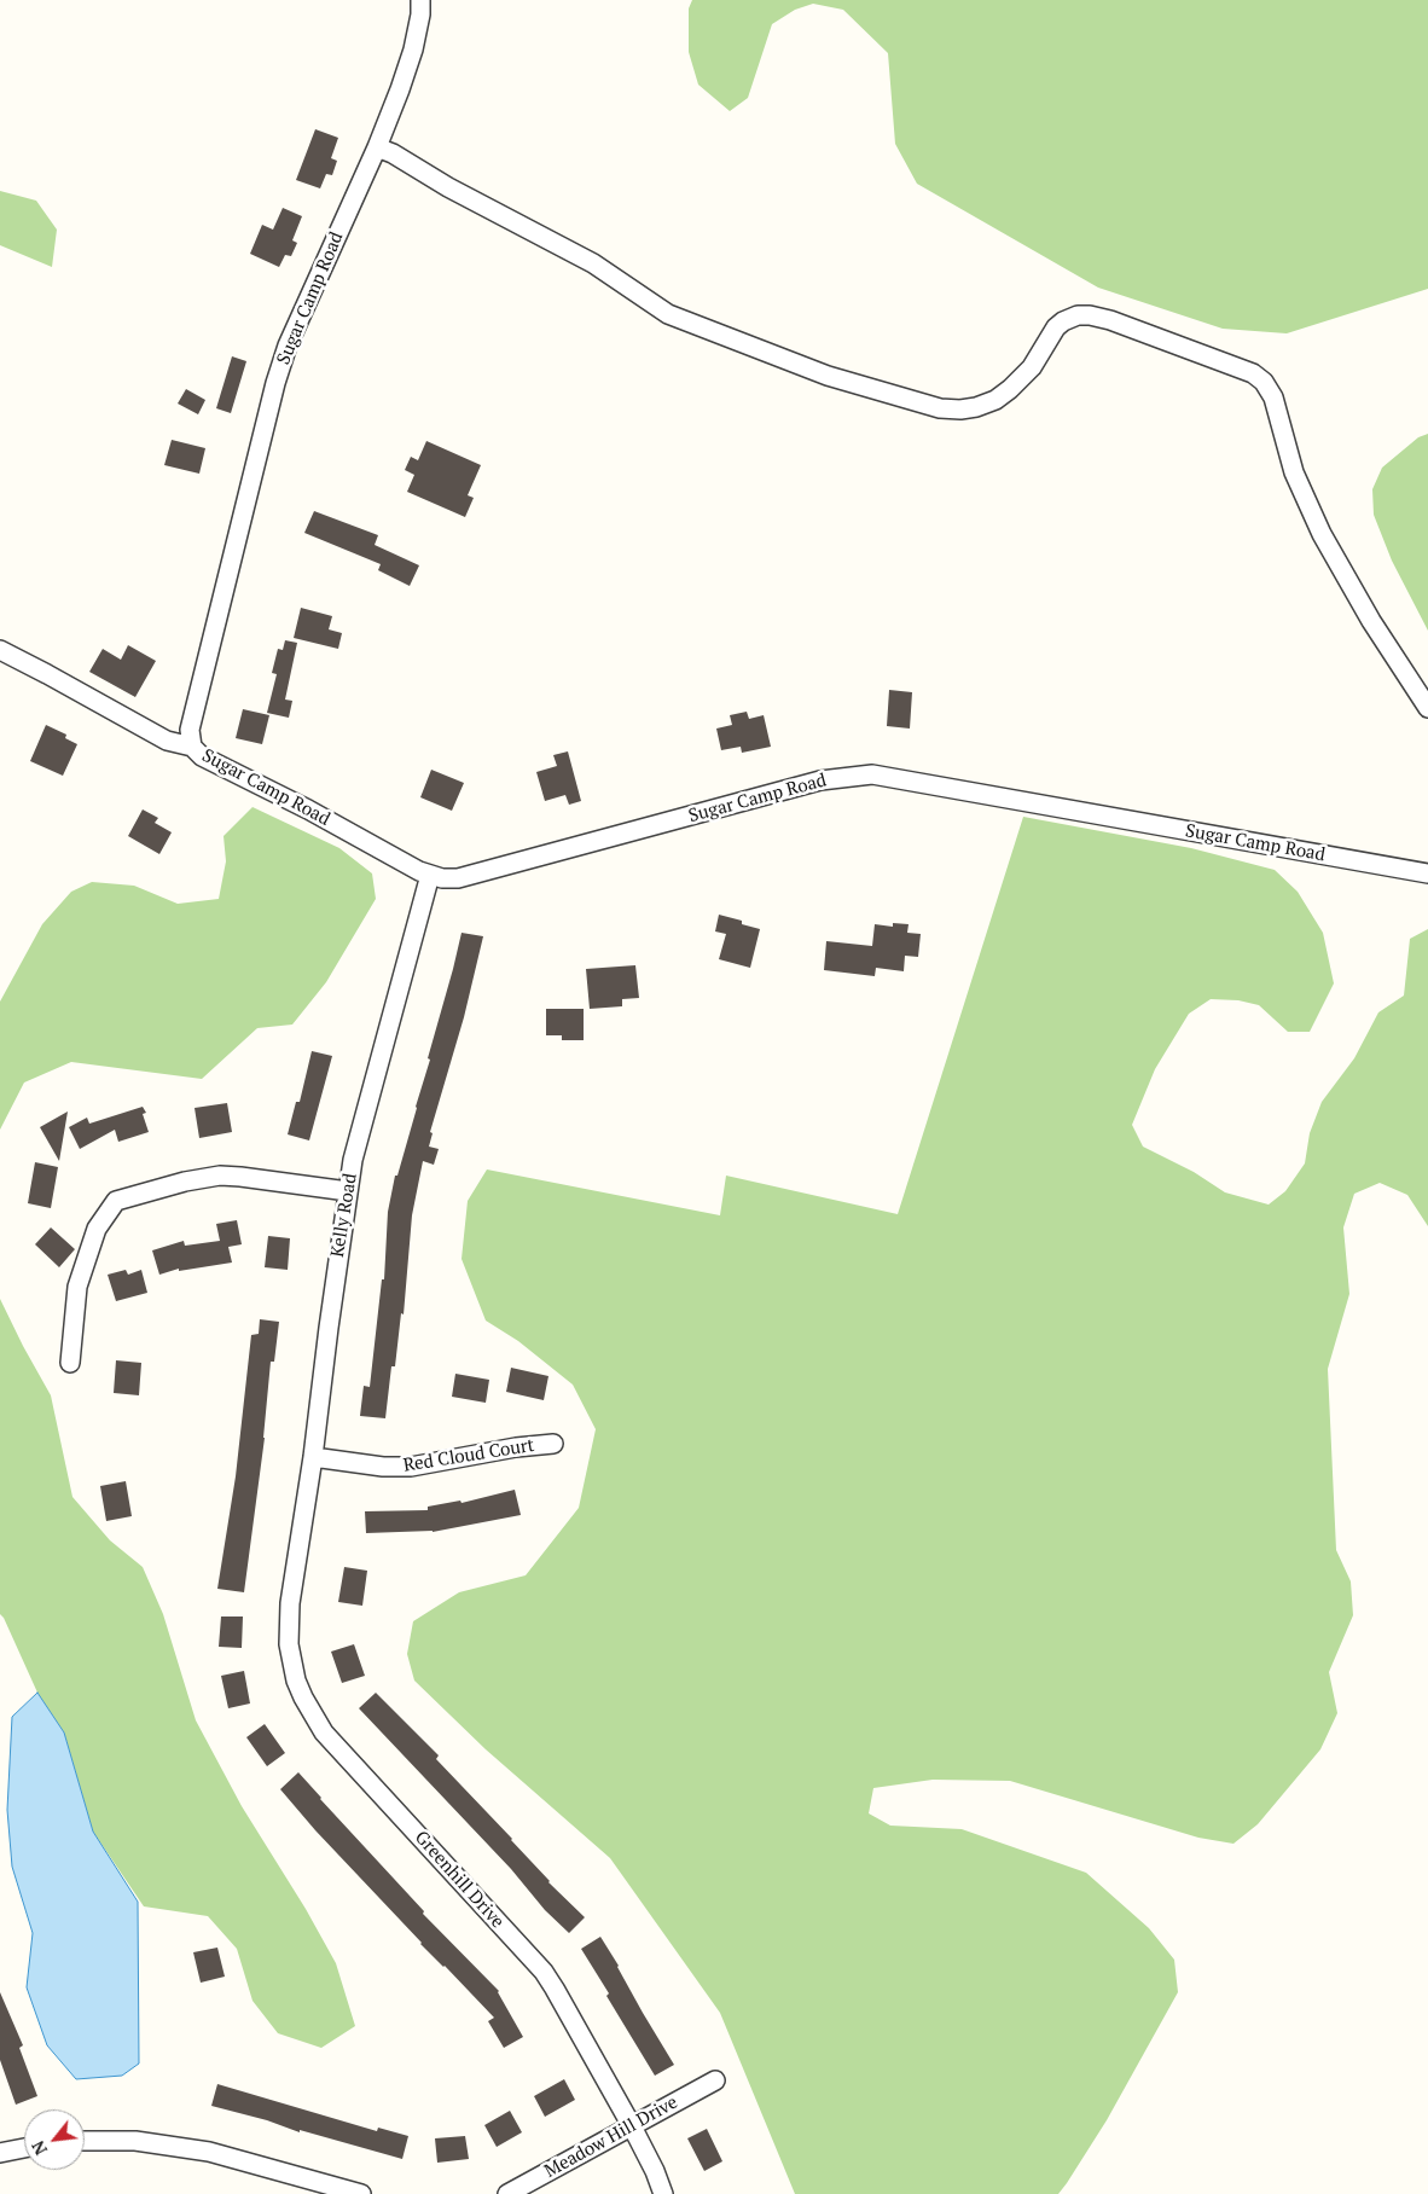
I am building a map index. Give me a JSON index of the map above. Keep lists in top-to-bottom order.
{
  "streets": {
    "street": [
      "Sugar Camp Road",
      "Kelly Road",
      "Red Cloud Court",
      "Greenhill Drive",
      "Meadow Hill Drive"
    ]
  },
  "crossings": [
    ["Sugar Camp Road", "Kelly Road"],
    ["Kelly Road", "Red Cloud Court"],
    ["Kelly Road", "Greenhill Drive"],
    ["Greenhill Drive", "Meadow Hill Drive"]
  ],
  "north": "bottom left"
}
